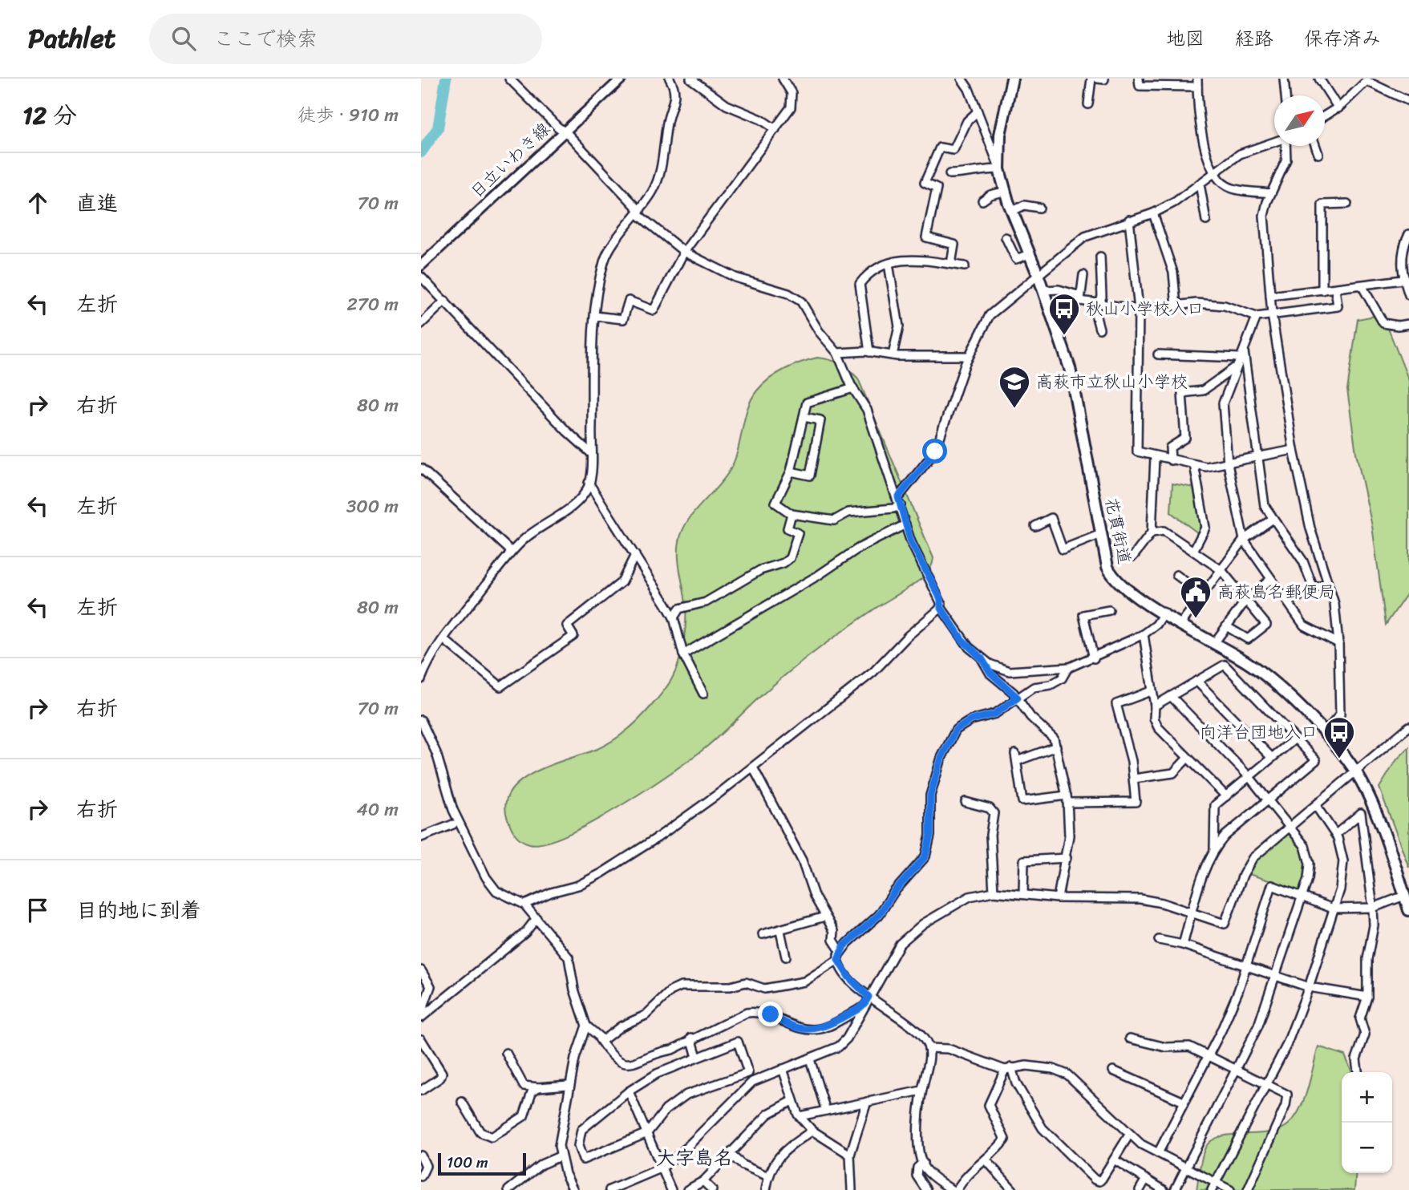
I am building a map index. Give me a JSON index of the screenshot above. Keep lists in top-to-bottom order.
{
  "streets": {
    "highway": ["花貫街道"],
    "main road": ["日立いわき線"]
  },
  "districts": ["大字島名"],
  "places": {
    "bus stop": ["秋山小学校入口", "向洋台団地入口"],
    "school or university": ["高萩市立秋山小学校"],
    "public building": ["高萩島名郵便局"]
  },
  "scale_bar": "100 m",
  "north": "top right",
  "page": {
    "header": "Pathlet",
    "search": "ここで検索",
    "nav": ["地図", "経路", "保存済み"],
    "heading": ["12 分", "徒歩 · 910 m"],
    "list": [
      ["直進", "70 m"],
      ["左折", "270 m"],
      ["右折", "80 m"],
      ["左折", "300 m"],
      ["左折", "80 m"],
      ["右折", "70 m"],
      ["右折", "40 m"],
      "目的地に到着"
    ],
    "map_buttons": ["+", "−"],
    "scale": "100 m"
  }
}
